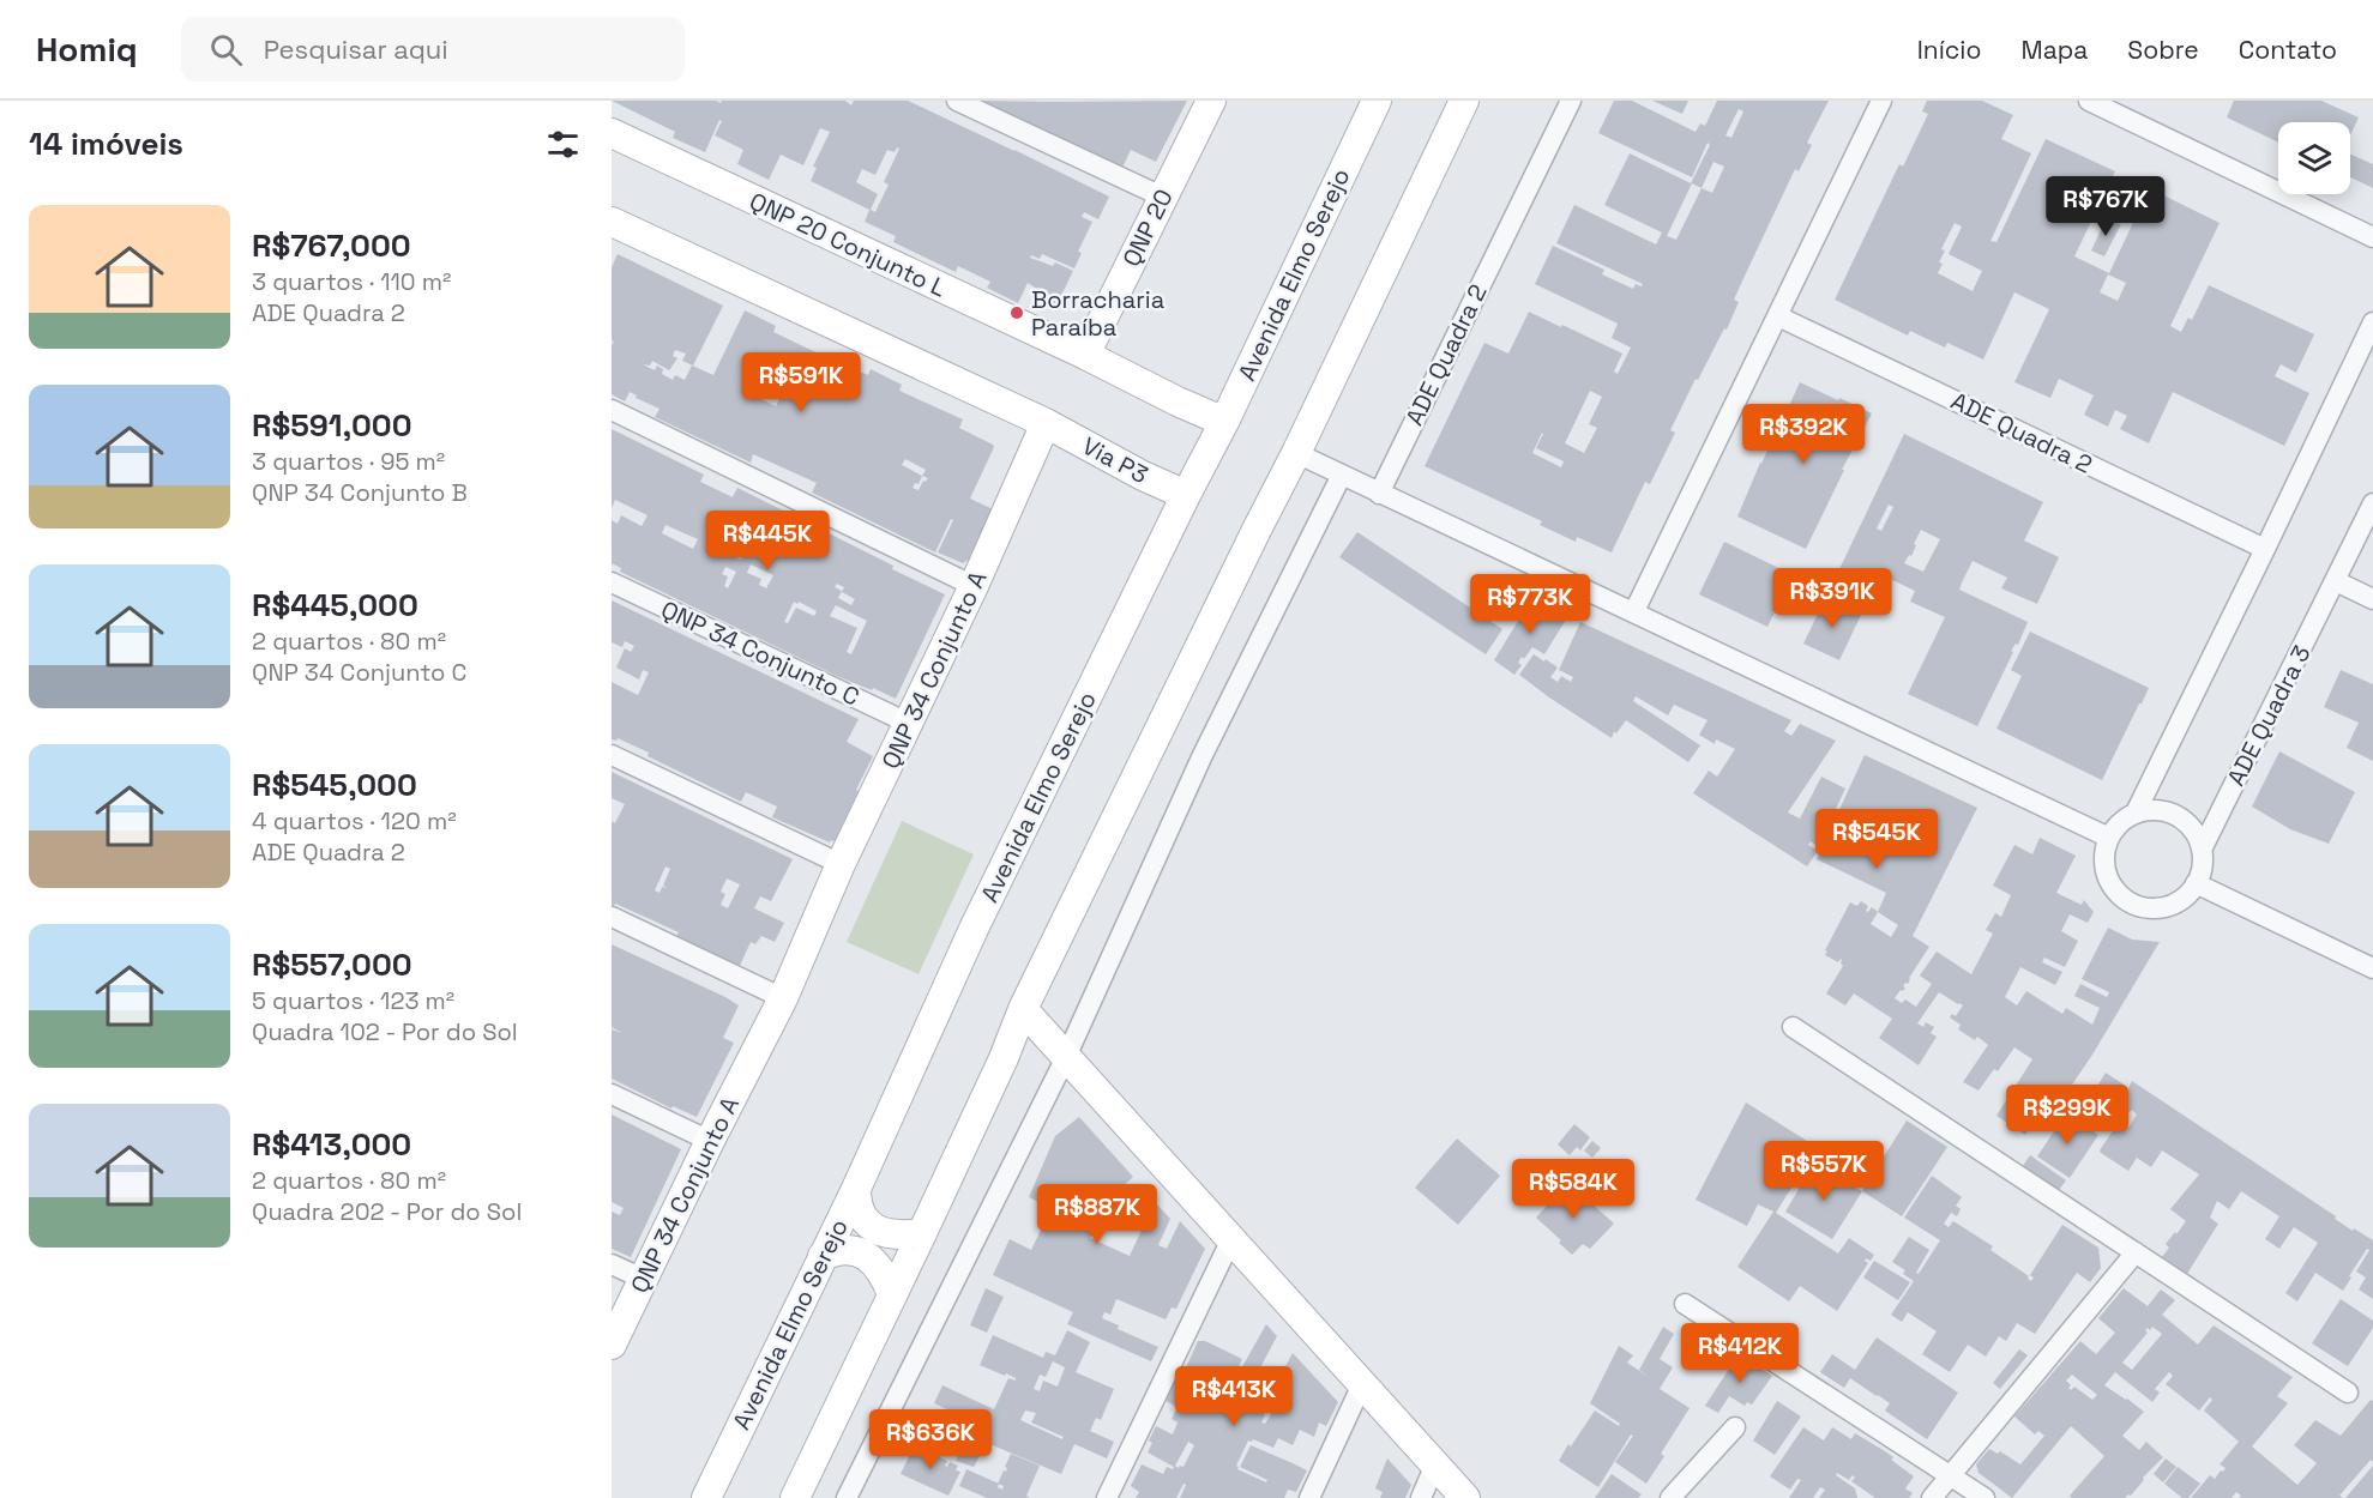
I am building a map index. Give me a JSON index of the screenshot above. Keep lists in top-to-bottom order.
{
  "streets": {
    "street": [
      "QNP 20",
      "QNP 20 Conjunto L",
      "Avenida Elmo Serejo",
      "ADE Quadra 2",
      "Via P3",
      "QNP 34 Conjunto C",
      "QNP 34 Conjunto A",
      "ADE Quadra 3"
    ]
  },
  "crossings": [
    ["QNP 20", "QNP 20 Conjunto L"],
    ["Avenida Elmo Serejo", "Via P3"],
    ["Via P3", "QNP 34 Conjunto A"],
    ["QNP 34 Conjunto C", "QNP 34 Conjunto A"]
  ],
  "places": ["Borracharia Paraíba"],
  "page": {
    "header": "Homiq",
    "search": "Pesquisar aqui",
    "nav": [
      "Início",
      "Mapa",
      "Sobre",
      "Contato"
    ],
    "heading": "14 imóveis",
    "price": [
      "R$767K",
      "R$591K",
      "R$392K",
      "R$445K",
      "R$391K",
      "R$773K",
      "R$545K",
      "R$299K",
      "R$557K",
      "R$584K",
      "R$887K",
      "R$412K",
      "R$413K",
      "R$636K"
    ],
    "list": [
      {
        "name": "R$767,000",
        "note": "3 quartos · 110 m² · ADE Quadra 2"
      },
      {
        "name": "R$591,000",
        "note": "3 quartos · 95 m² · QNP 34 Conjunto B"
      },
      {
        "name": "R$445,000",
        "note": "2 quartos · 80 m² · QNP 34 Conjunto C"
      },
      {
        "name": "R$545,000",
        "note": "4 quartos · 120 m² · ADE Quadra 2"
      },
      {
        "name": "R$557,000",
        "note": "5 quartos · 123 m² · Quadra 102 - Por do Sol"
      },
      {
        "name": "R$413,000",
        "note": "2 quartos · 80 m² · Quadra 202 - Por do Sol"
      }
    ]
  }
}
